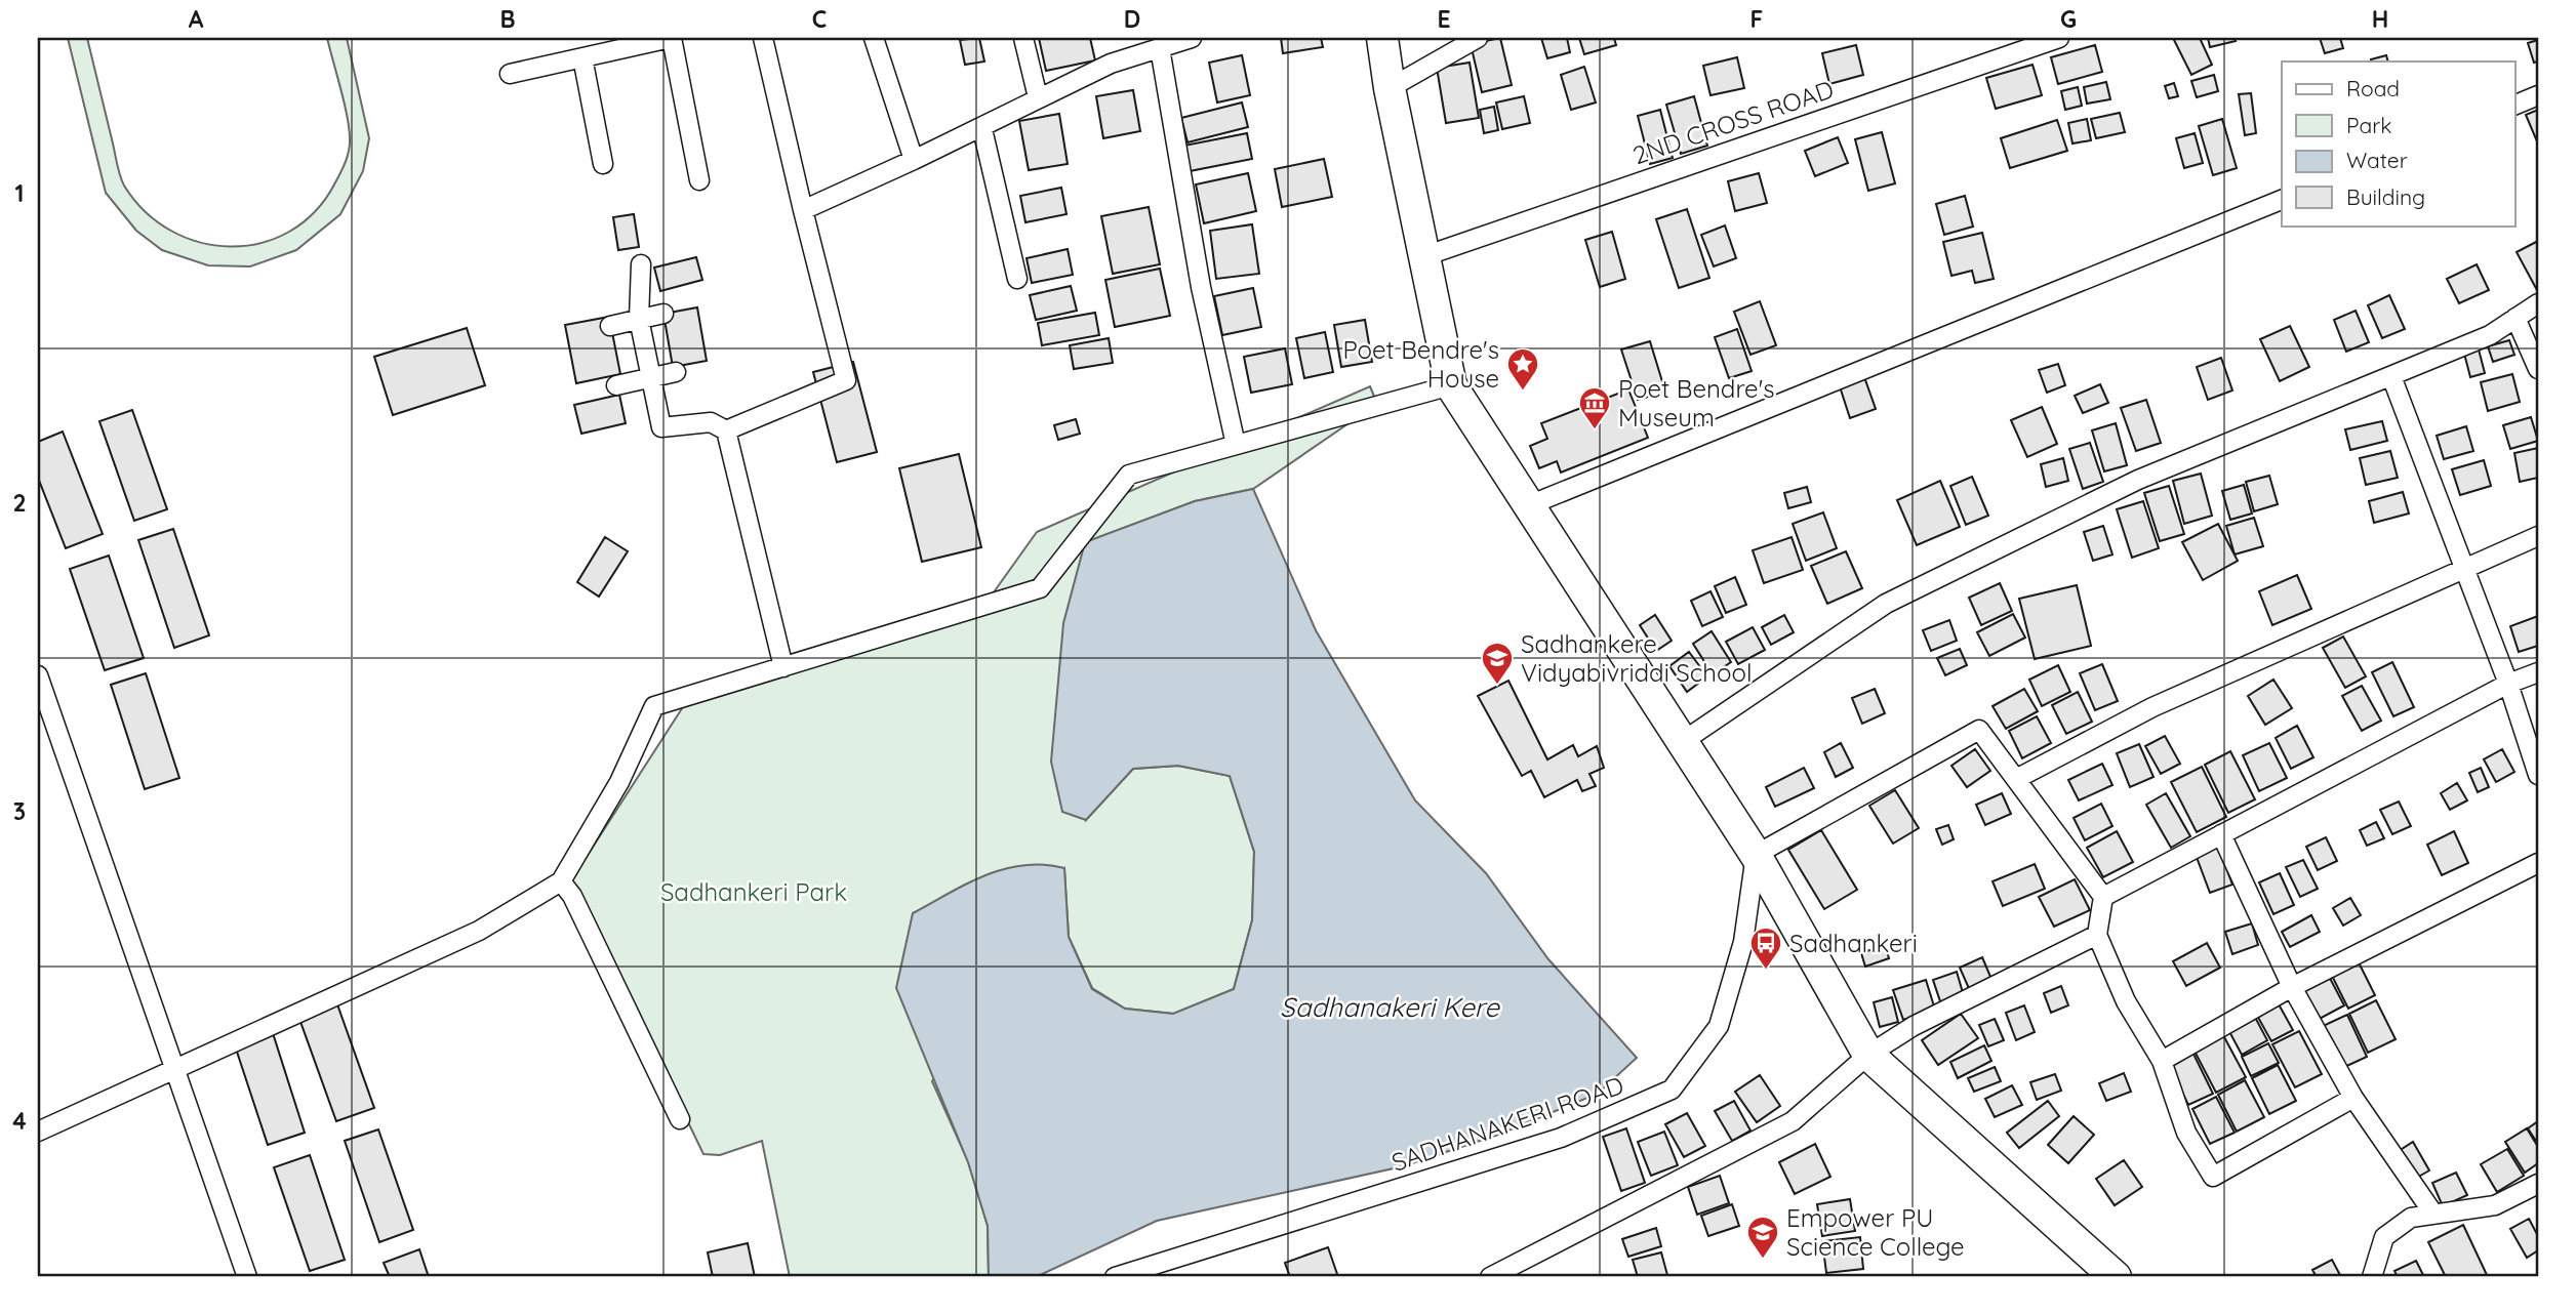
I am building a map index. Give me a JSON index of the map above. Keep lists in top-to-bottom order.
{
  "streets": {
    "street": ["2ND CROSS ROAD", "SADHANAKERI ROAD"]
  },
  "water": ["Sadhanakeri Kere"],
  "parks": ["Sadhankeri Park"],
  "places": {
    "place": ["Poet Bendre's House"],
    "museum": ["Poet Bendre's Museum"],
    "school or university": ["Sadhankere Vidyabivriddi School", "Empower PU Science College"],
    "bus stop": ["Sadhankeri"]
  },
  "legend": [
    "Road",
    "Park",
    "Water",
    "Building"
  ],
  "grid": {
    "columns": [
      "A",
      "B",
      "C",
      "D",
      "E",
      "F",
      "G",
      "H"
    ],
    "rows": [
      "1",
      "2",
      "3",
      "4"
    ]
  }
}
